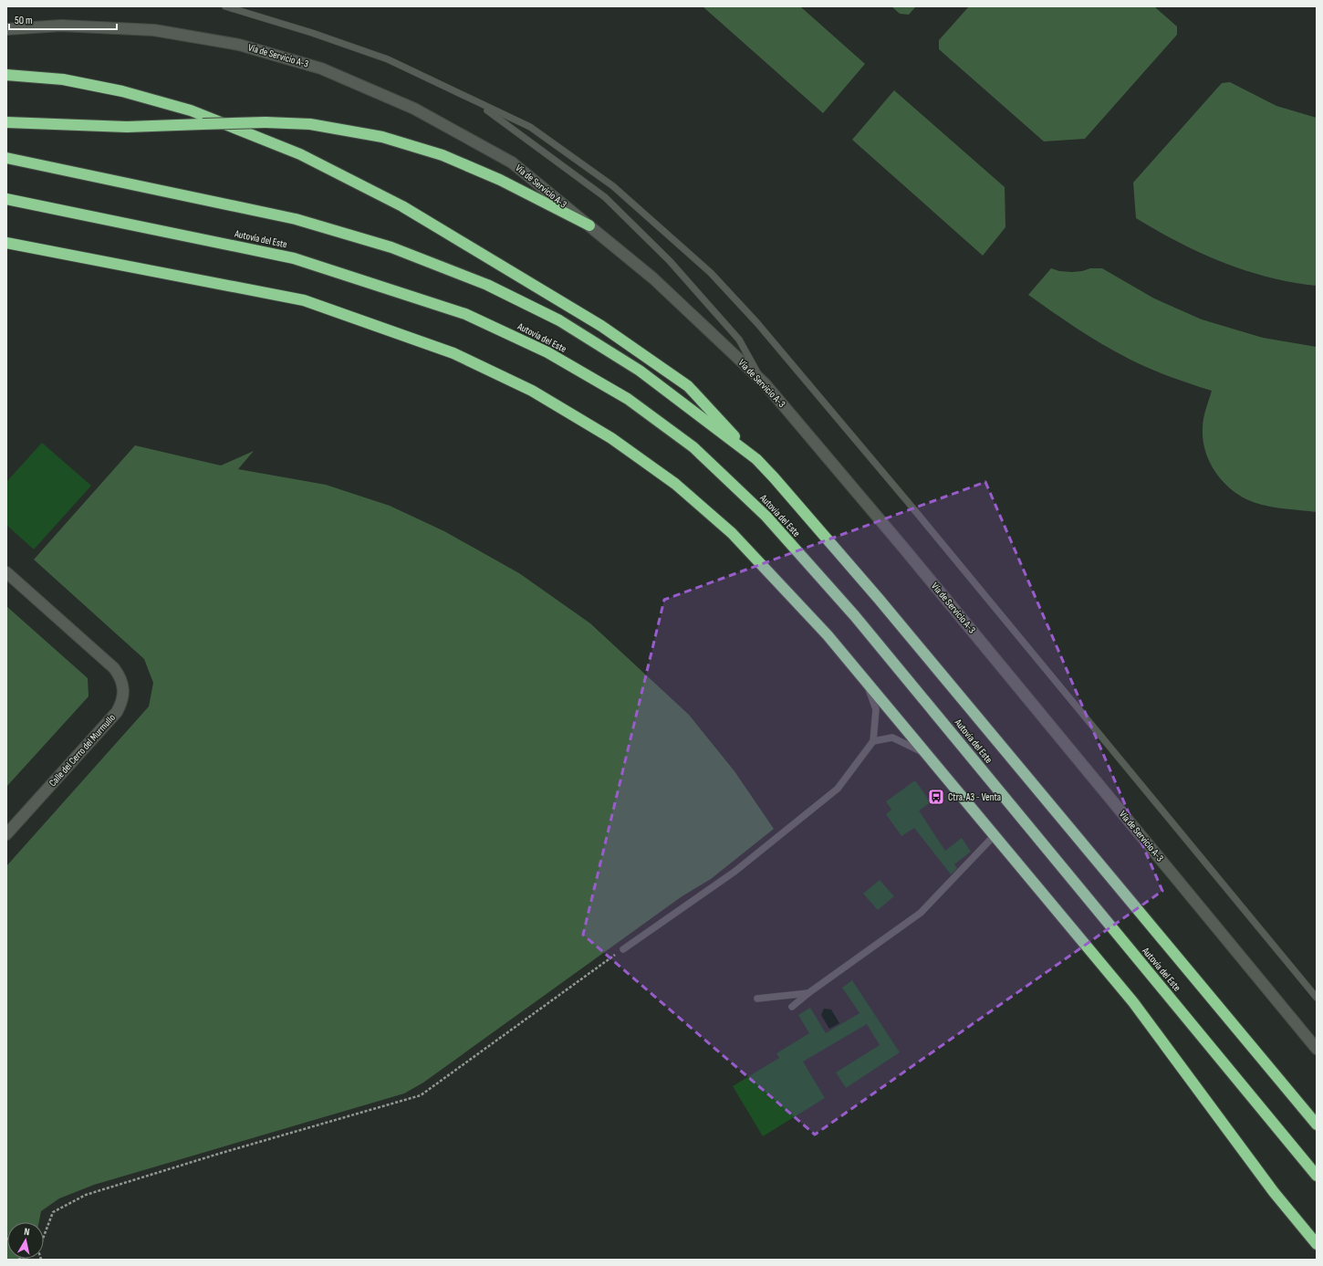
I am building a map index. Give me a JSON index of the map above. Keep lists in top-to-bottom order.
{
  "streets": {
    "highway": ["Autovía del Este"],
    "main road": ["Vía de Servicio A-3", "Calle del Cerro del Murmullo"]
  },
  "places": {
    "bus stop": ["Ctra. A3 - Venta"]
  },
  "scale_bar": "50 m",
  "north": "top"
}
